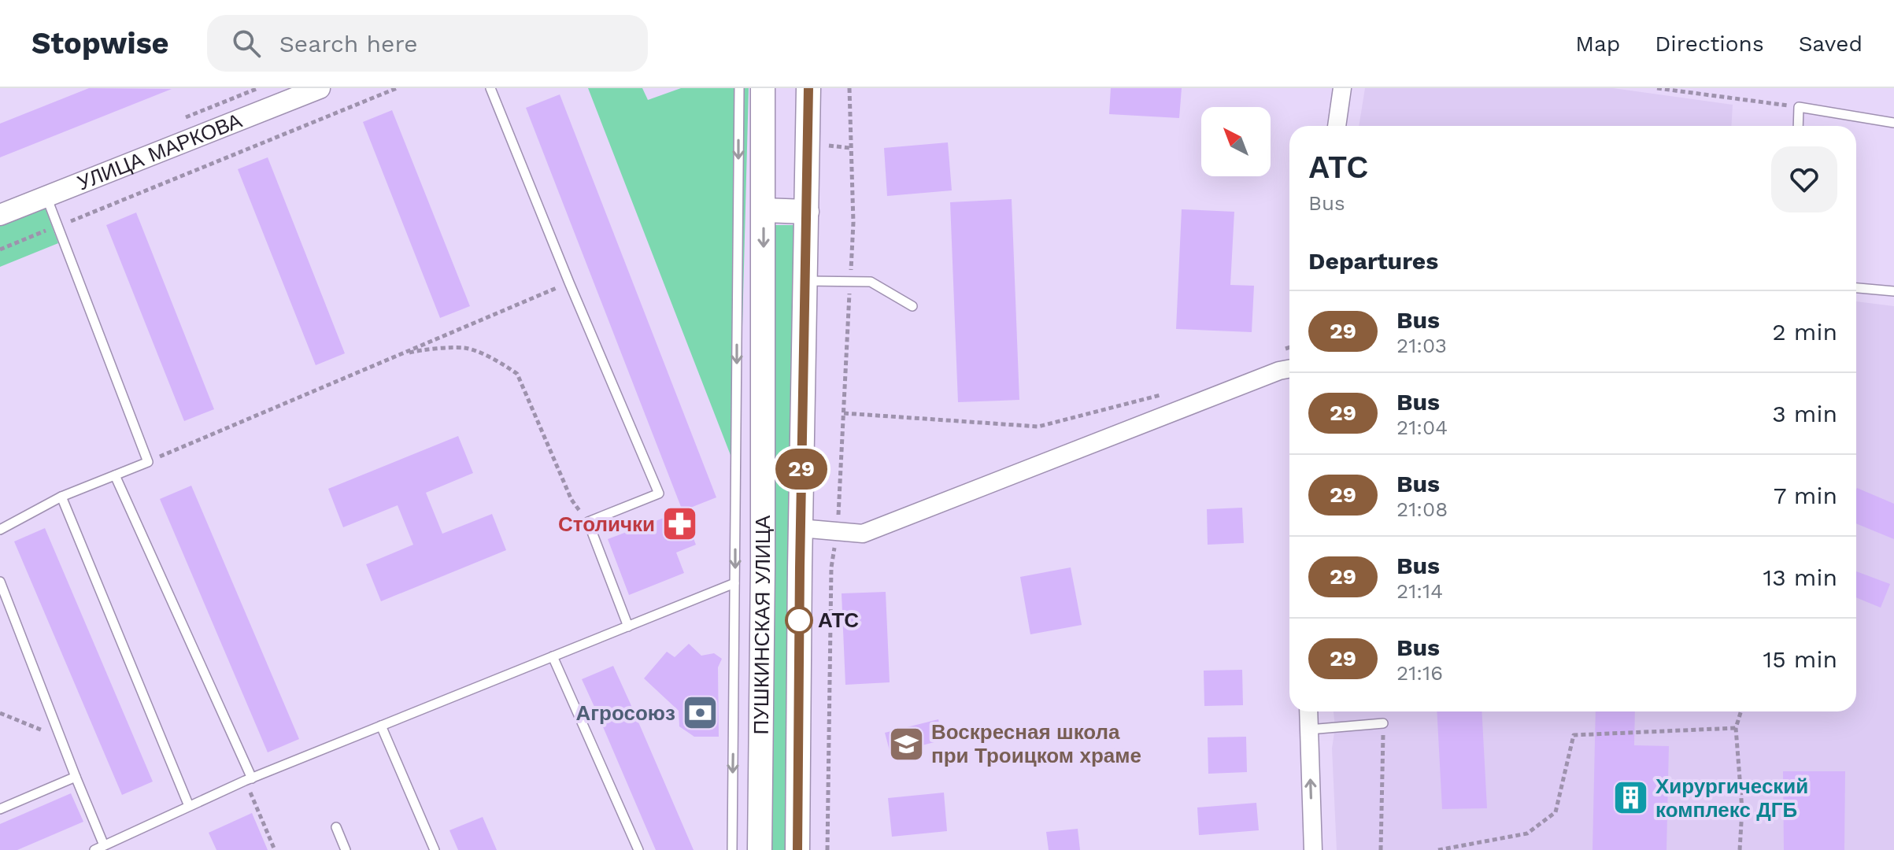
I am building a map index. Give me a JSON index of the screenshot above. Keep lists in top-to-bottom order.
{
  "streets": {
    "main road": ["ПУШКИНСКАЯ УЛИЦА"],
    "street": ["УЛИЦА МАРКОВА"]
  },
  "places": {
    "pharmacy": ["Столички"],
    "other": ["АТС"],
    "bank": ["Агросоюз"],
    "school or university": ["Воскресная школа при Троицком храме"],
    "building": ["Хирургический комплекс ДГБ"]
  },
  "lines": ["bus line 29"],
  "north": "top left",
  "page": {
    "header": "Stopwise",
    "search": "Search here",
    "nav": ["Map", "Directions", "Saved"],
    "on_map": "29",
    "heading": [
      ["АТС", "Bus"],
      "Departures"
    ],
    "list": [
      {
        "mark": "29",
        "name": "Bus",
        "note": "21:03",
        "value": "2 min"
      },
      {
        "mark": "29",
        "name": "Bus",
        "note": "21:04",
        "value": "3 min"
      },
      {
        "mark": "29",
        "name": "Bus",
        "note": "21:08",
        "value": "7 min"
      },
      {
        "mark": "29",
        "name": "Bus",
        "note": "21:14",
        "value": "13 min"
      },
      {
        "mark": "29",
        "name": "Bus",
        "note": "21:16",
        "value": "15 min"
      }
    ]
  }
}
